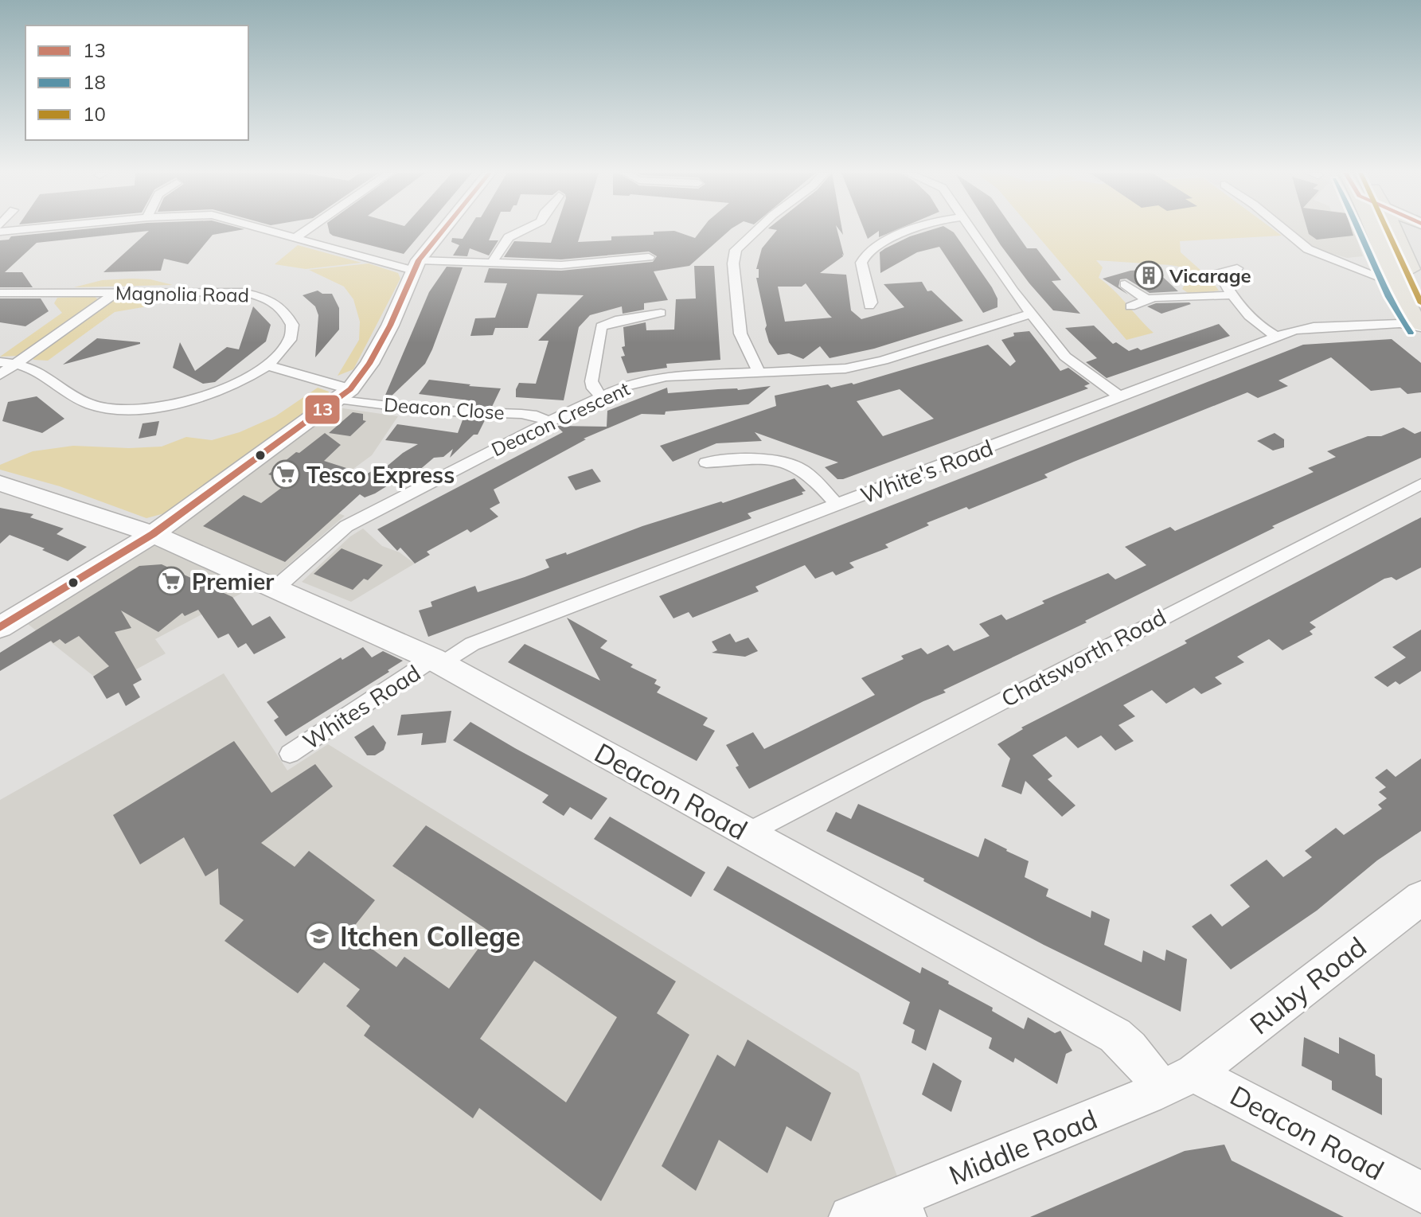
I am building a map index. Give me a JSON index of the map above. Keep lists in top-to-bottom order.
{
  "streets": {
    "street": [
      "Magnolia Road",
      "Deacon Close",
      "Deacon Crescent",
      "White's Road",
      "Chatsworth Road",
      "Whites Road",
      "Deacon Road",
      "Ruby Road",
      "Middle Road"
    ]
  },
  "crossings": [
    ["Deacon Close", "Deacon Crescent"],
    ["Deacon Crescent", "Deacon Road"],
    ["White's Road", "Whites Road"],
    ["White's Road", "Deacon Road"],
    ["Chatsworth Road", "Deacon Road"],
    ["Whites Road", "Deacon Road"],
    ["Deacon Road", "Ruby Road"],
    ["Deacon Road", "Middle Road"],
    ["Ruby Road", "Middle Road"]
  ],
  "places": {
    "building": ["Vicarage"],
    "supermarket": ["Tesco Express", "Premier"],
    "school or university": ["Itchen College"]
  },
  "lines": ["transit line 13", "transit line 18", "transit line 10"],
  "legend": ["13", "18", "10"]
}
